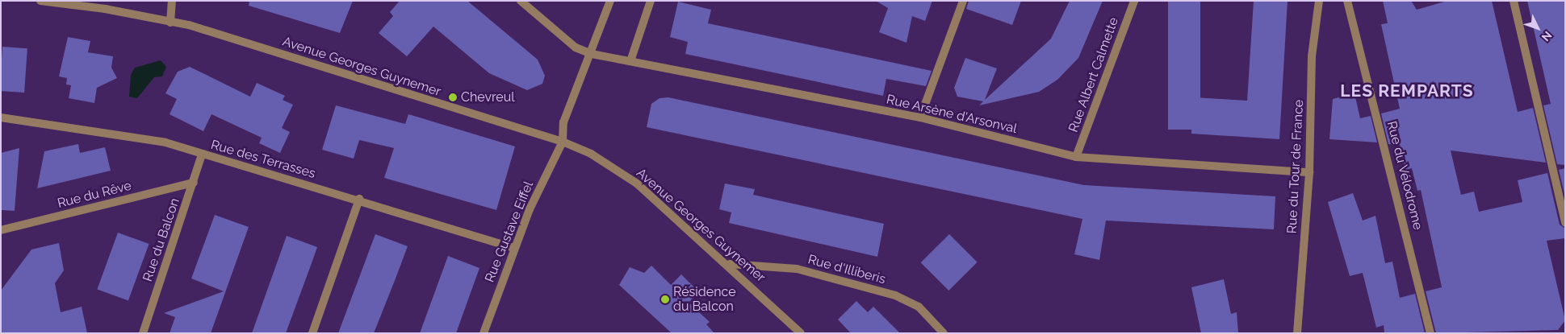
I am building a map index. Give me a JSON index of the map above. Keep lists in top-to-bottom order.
{
  "streets": {
    "street": [
      "Avenue Georges Guynemer",
      "Rue Albert Calmette",
      "Rue Arsène d'Arsonval",
      "Rue des Terrasses",
      "Rue du Tour de France",
      "Rue du Vélodrome",
      "Rue du Rêve",
      "Rue Gustave Eiffel",
      "Rue du Balcon",
      "Rue d'Illiberis"
    ]
  },
  "crossings": [
    ["Avenue Georges Guynemer", "Rue Gustave Eiffel"],
    ["Avenue Georges Guynemer", "Rue d'Illiberis"],
    ["Rue Albert Calmette", "Rue Arsène d'Arsonval"],
    ["Rue Arsène d'Arsonval", "Rue du Tour de France"],
    ["Rue des Terrasses", "Rue Gustave Eiffel"],
    ["Rue des Terrasses", "Rue du Balcon"],
    ["Rue du Rêve", "Rue du Balcon"]
  ],
  "districts": ["LES REMPARTS"],
  "places": ["Chevreul", "Résidence du Balcon"],
  "north": "bottom right"
}
